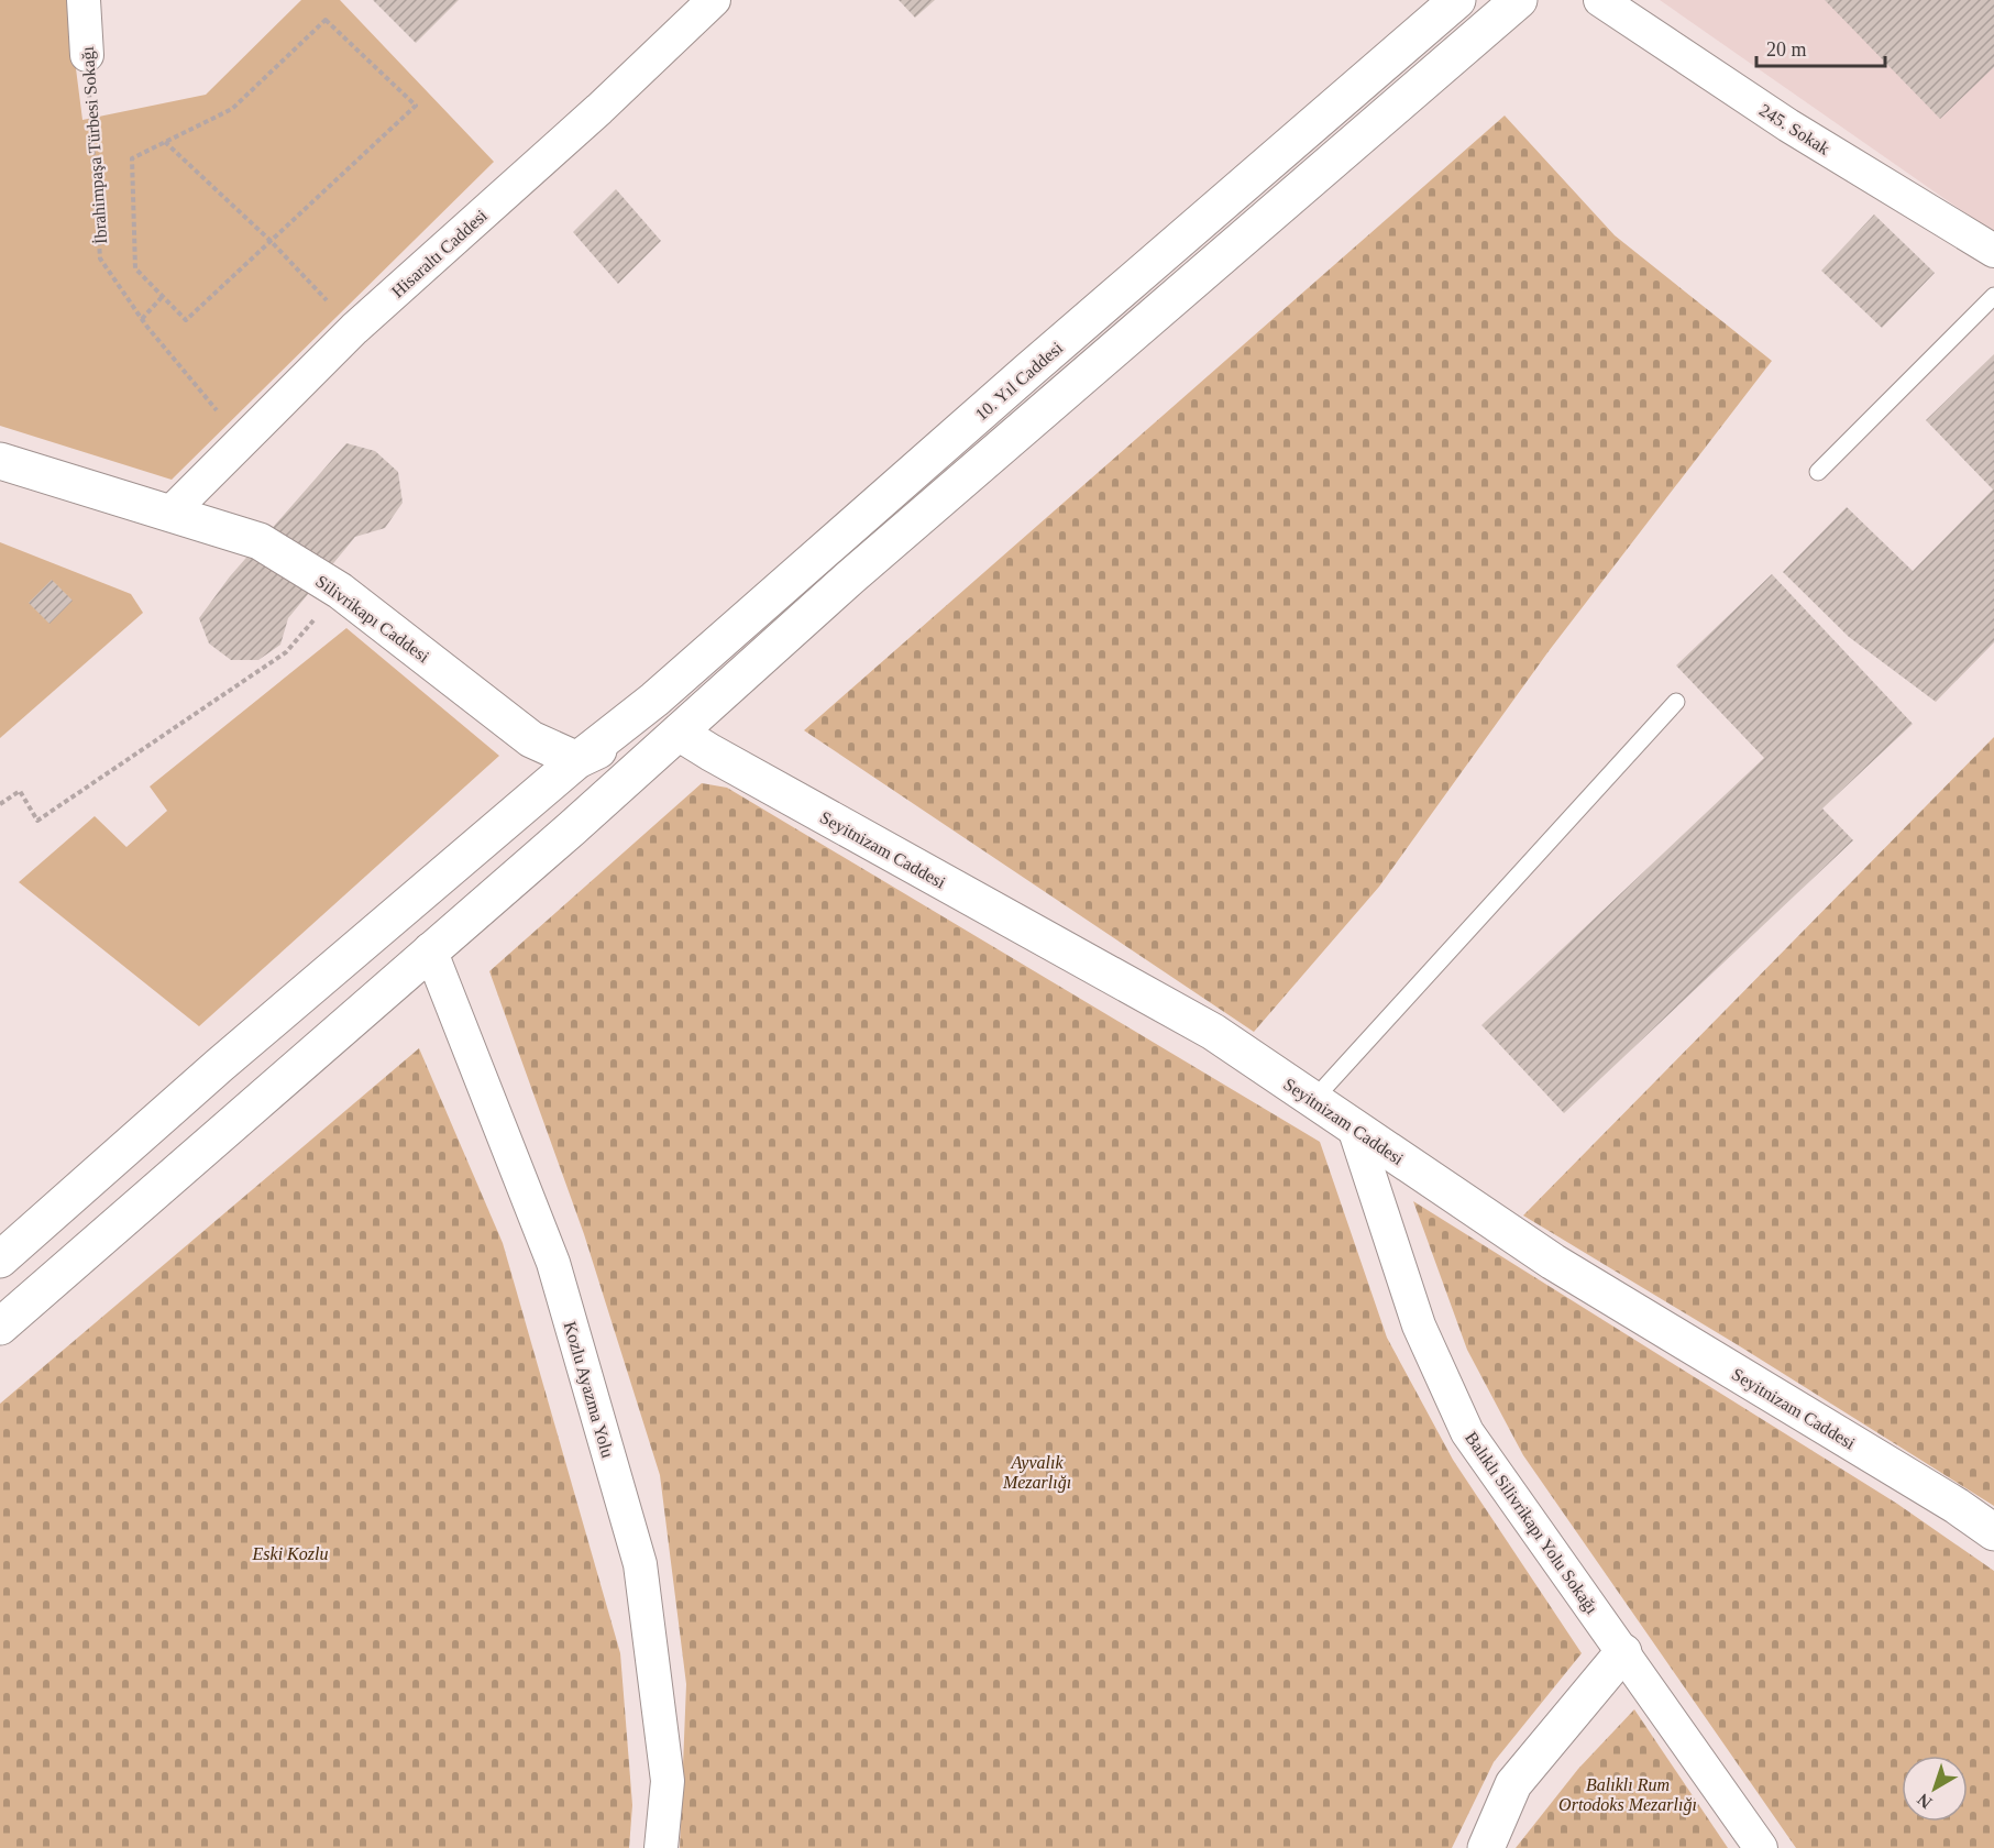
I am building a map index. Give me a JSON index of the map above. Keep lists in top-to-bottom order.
{
  "streets": {
    "main road": ["10. Yıl Caddesi", "Silivrikapı Caddesi", "Seyitnizam Caddesi"],
    "street": [
      "245. Sokak",
      "İbrahimpaşa Türbesi Sokağı",
      "Hisaraltı Caddesi",
      "Kozlu Ayazma Yolu",
      "Balıklı Silivrikapı Yolu Sokağı"
    ]
  },
  "crossings": [
    ["İbrahimpaşa Türbesi Sokağı", "Hisaraltı Caddesi"],
    ["Hisaraltı Caddesi", "Silivrikapı Caddesi"],
    ["10. Yıl Caddesi", "Silivrikapı Caddesi"],
    ["Seyitnizam Caddesi", "Balıklı Silivrikapı Yolu Sokağı"]
  ],
  "parks": ["Ayvalık Mezarlığı", "Eski Kozlu", "Balıklı Rum Ortodoks Mezarlığı"],
  "scale_bar": "20 m",
  "north": "bottom left"
}
